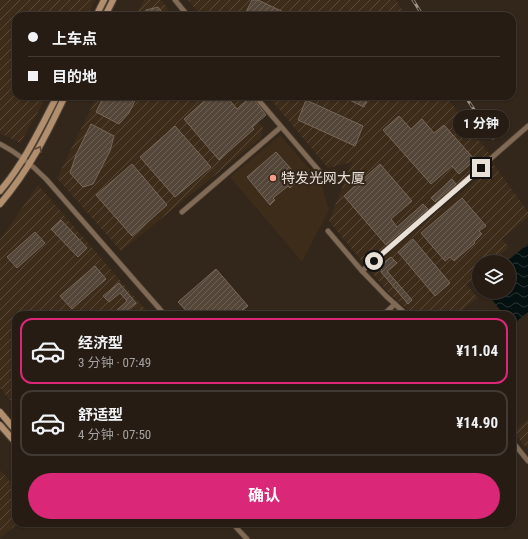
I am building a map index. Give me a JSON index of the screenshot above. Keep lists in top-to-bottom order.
{
  "places": ["特发光网大厦"],
  "page": {
    "banner": ["上车点", "目的地"],
    "bubble": "1 分钟",
    "list": [
      {
        "name": "经济型",
        "note": "3 分钟 · 07:49",
        "value": "¥11.04"
      },
      {
        "name": "舒适型",
        "note": "4 分钟 · 07:50",
        "value": "¥14.90"
      }
    ],
    "buttons": "确认"
  }
}
